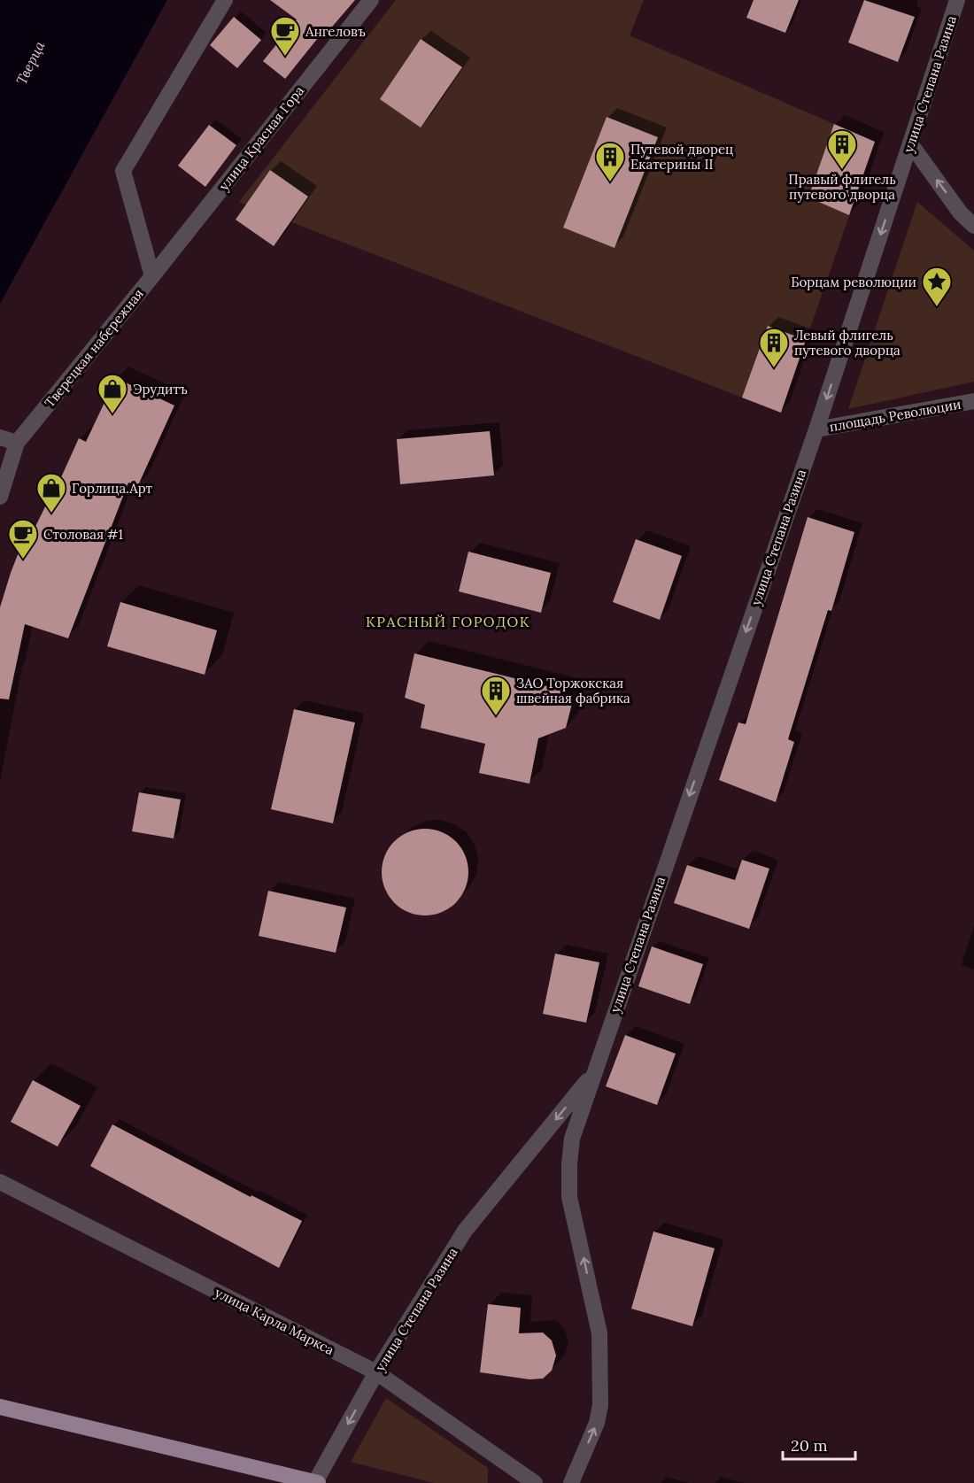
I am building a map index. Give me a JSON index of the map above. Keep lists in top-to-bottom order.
{
  "streets": {
    "street": [
      "улица Степана Разина",
      "улица Красная Гора",
      "Тверецкая набережная",
      "площадь Революции",
      "улица Карла Маркса"
    ]
  },
  "crossings": [
    ["улица Степана Разина", "площадь Революции"],
    ["улица Степана Разина", "улица Карла Маркса"],
    ["улица Красная Гора", "Тверецкая набережная"]
  ],
  "districts": ["КРАСНЫЙ ГОРОДОК"],
  "water": ["Тверца"],
  "places": {
    "cafe": ["Ангеловъ", "Столовая #1"],
    "building": [
      "Правый флигель путевого дворца",
      "Путевой дворец Екатерины II",
      "Левый флигель путевого дворца",
      "ЗАО Торжокская швейная фабрика"
    ],
    "place": ["Борцам революции"],
    "shop": ["Эрудитъ", "Горлица.Арт"]
  },
  "scale_bar": "20 m"
}
